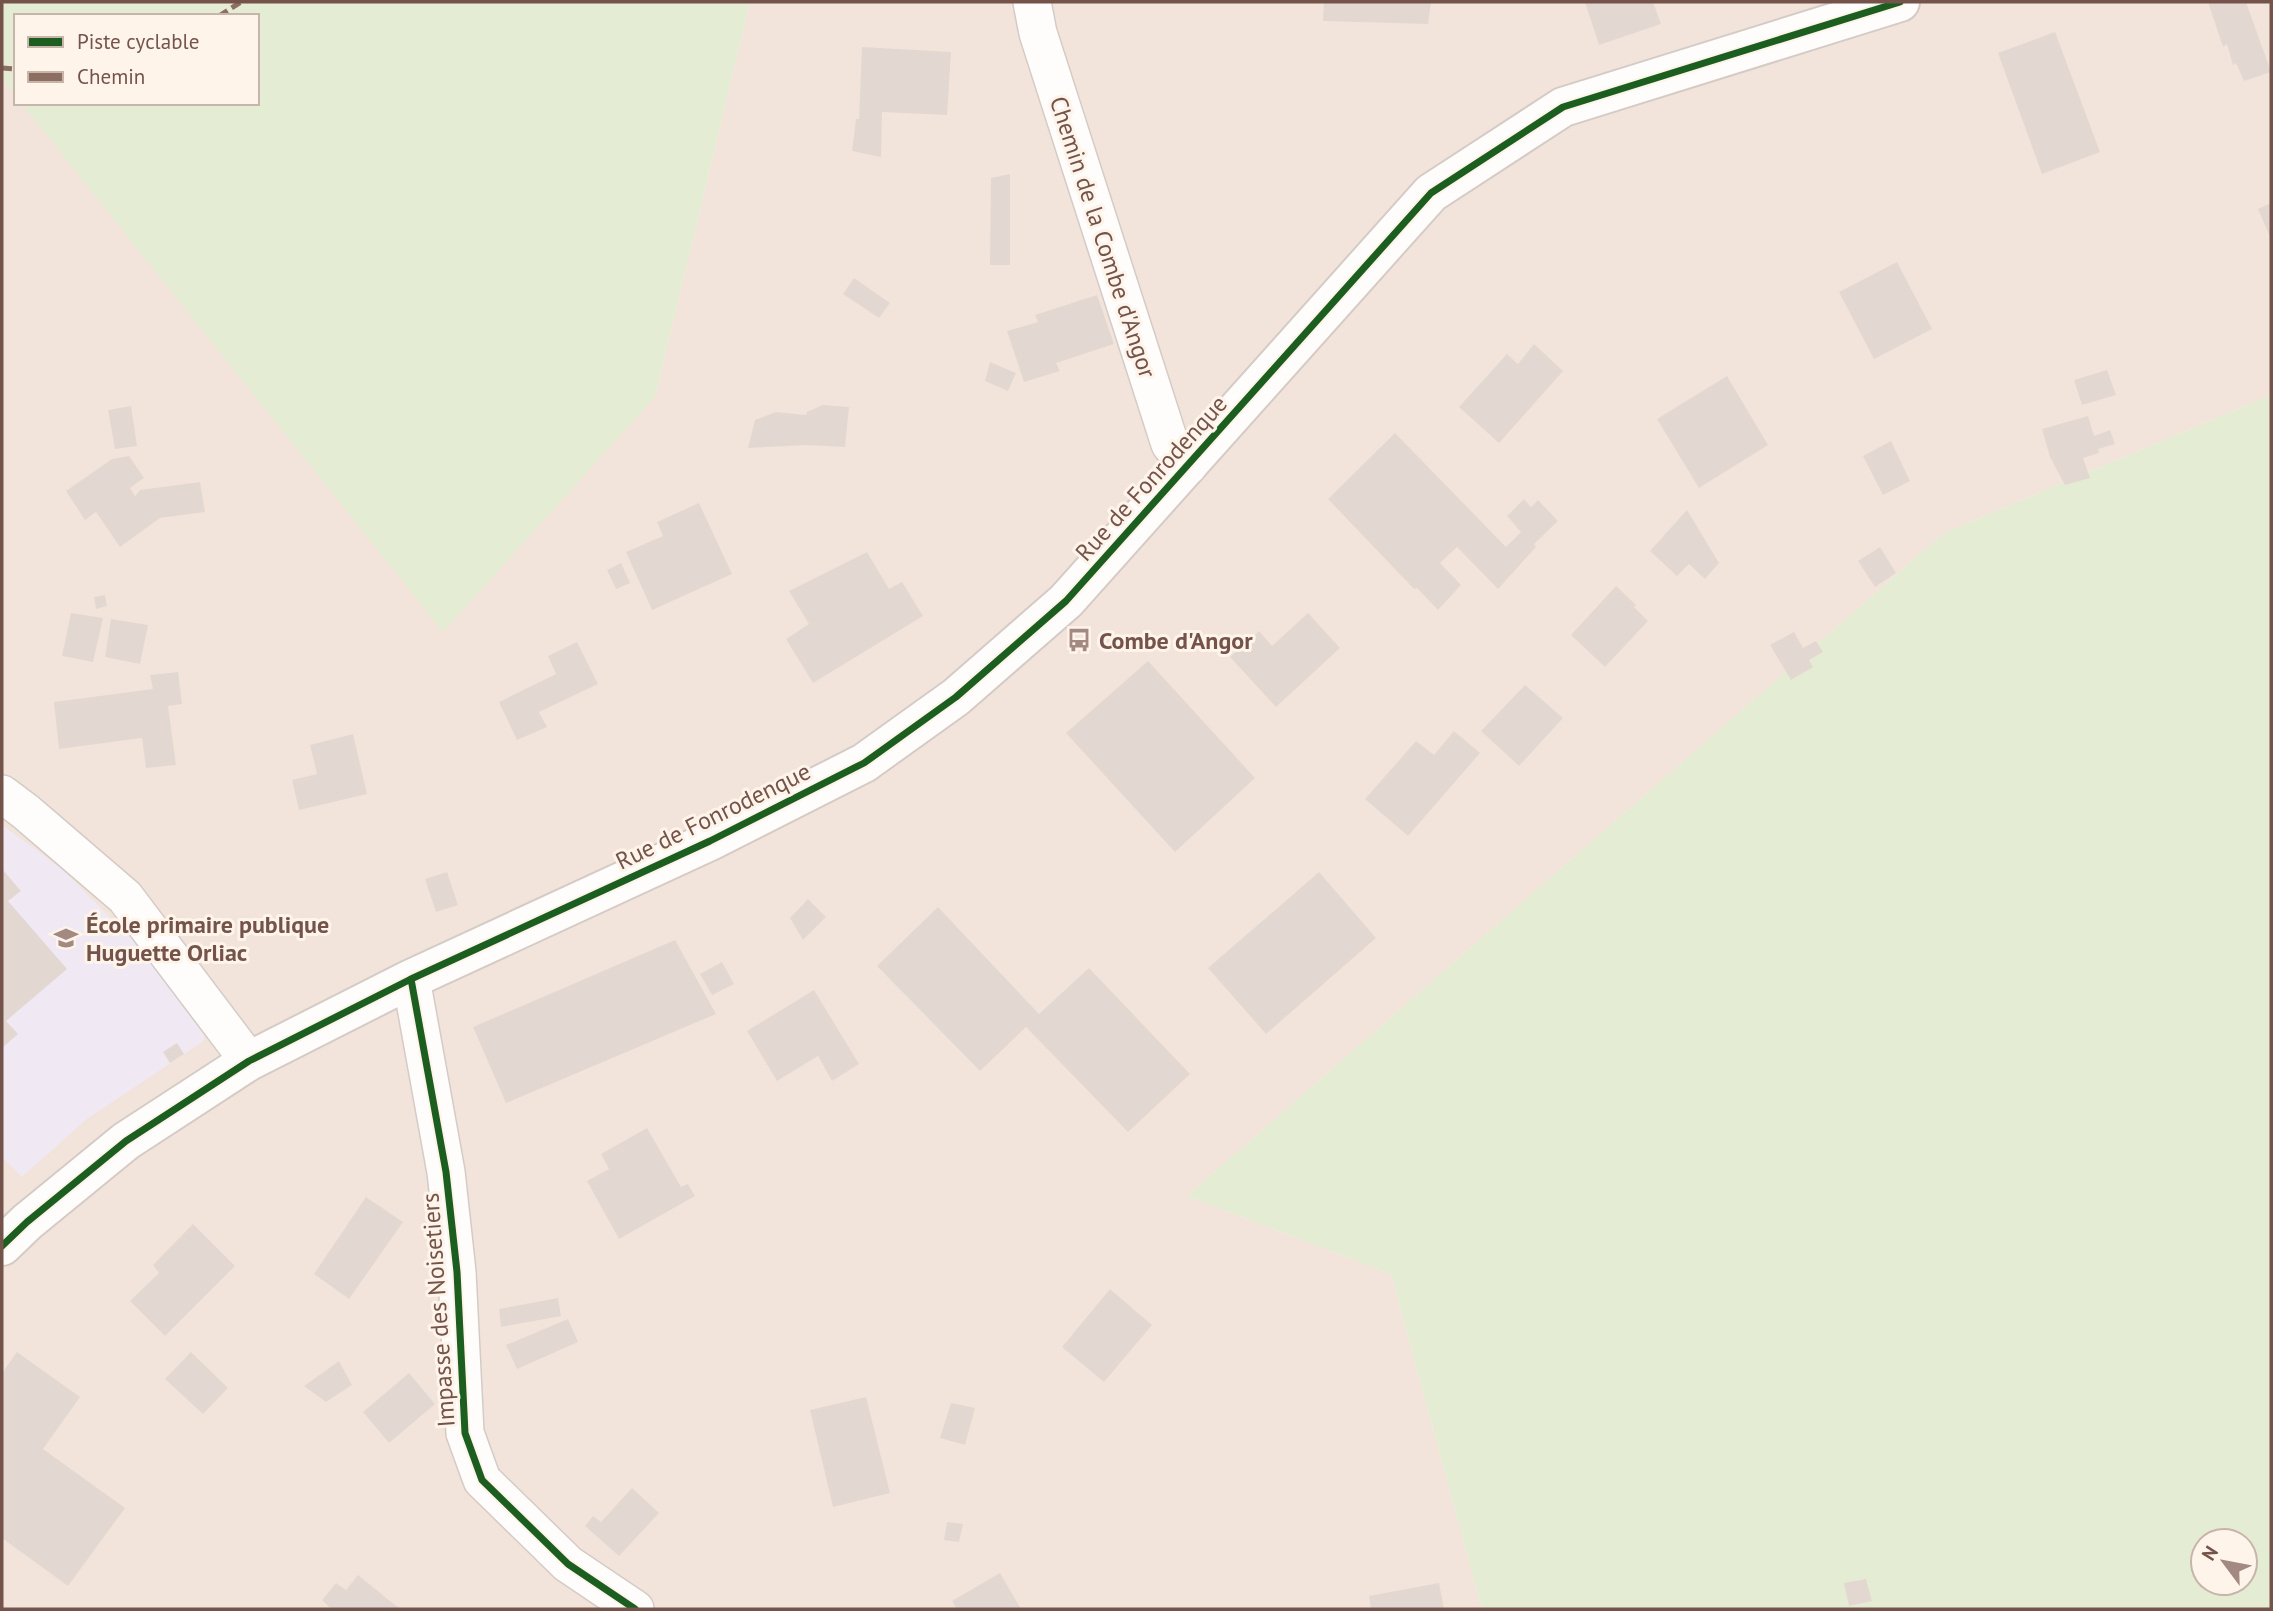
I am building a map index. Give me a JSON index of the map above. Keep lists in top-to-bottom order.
{
  "streets": {
    "street": ["Chemin de la Combe d'Angor", "Rue de Fonrodenque", "Impasse des Noisetiers"]
  },
  "crossings": [
    ["Chemin de la Combe d'Angor", "Rue de Fonrodenque"],
    ["Rue de Fonrodenque", "Impasse des Noisetiers"]
  ],
  "places": {
    "bus stop": ["Combe d'Angor"],
    "school or university": ["École primaire publique Huguette Orliac"]
  },
  "legend": ["Piste cyclable", "Chemin"],
  "north": "top left"
}
